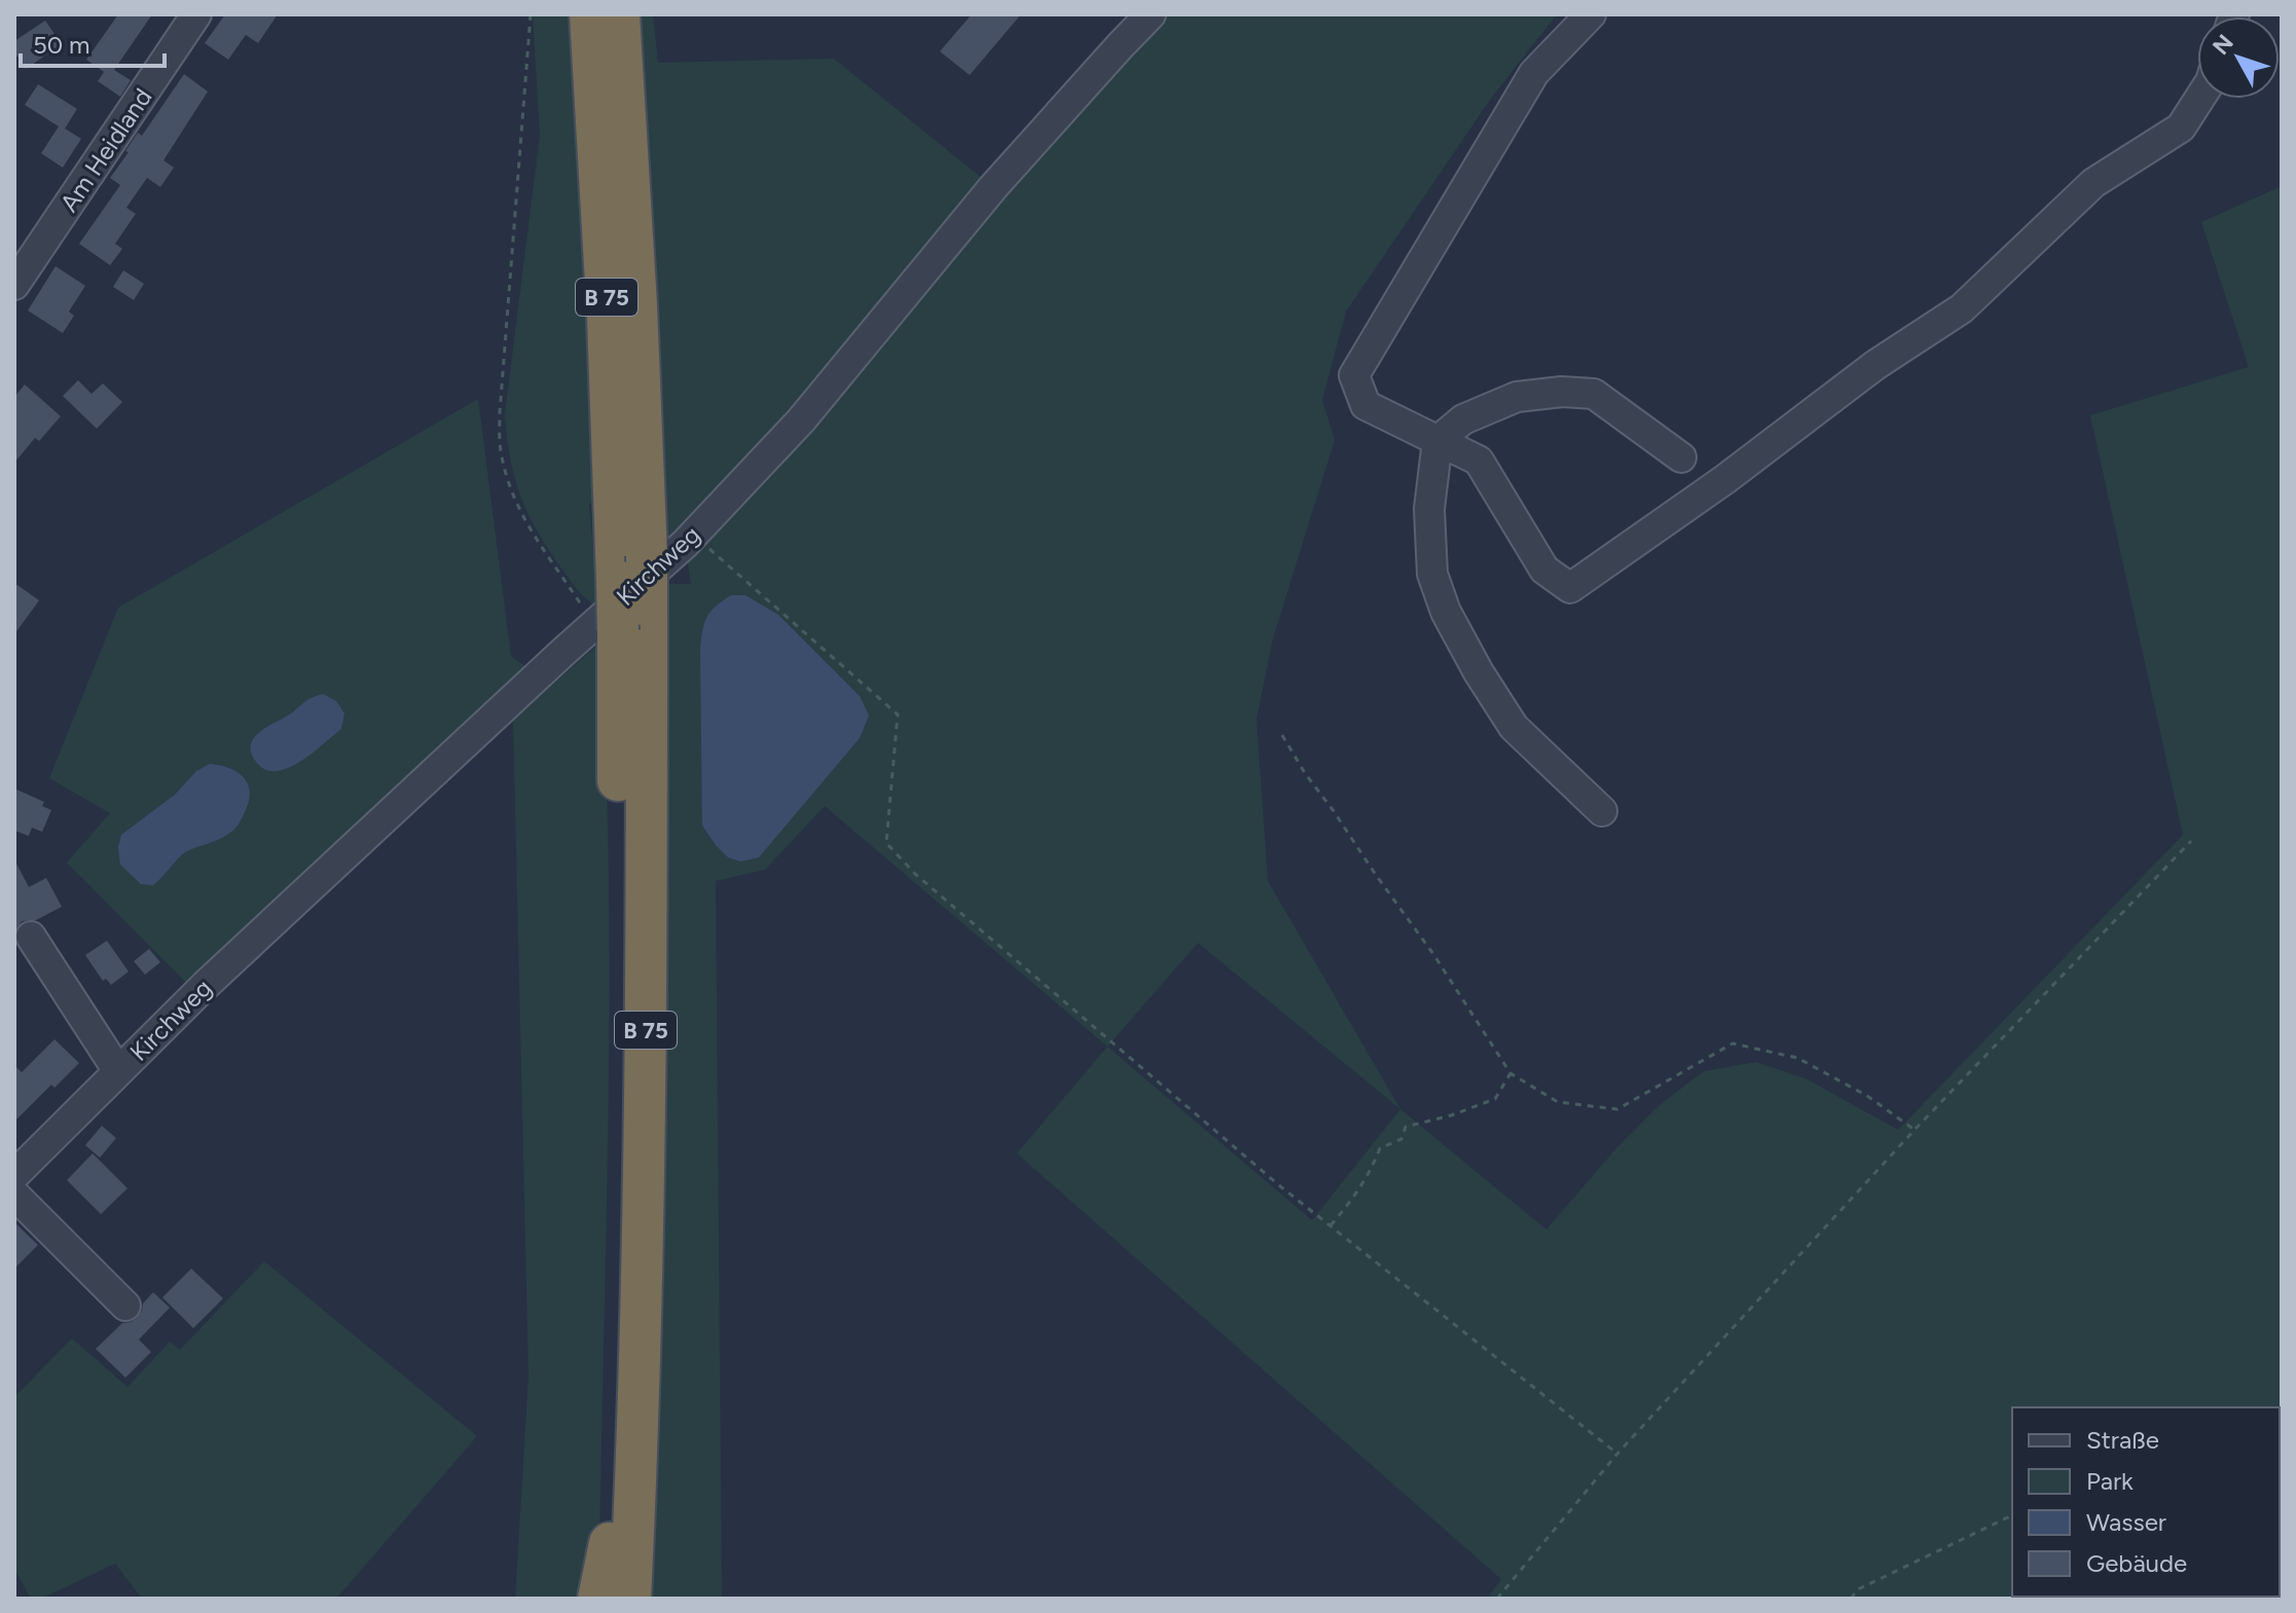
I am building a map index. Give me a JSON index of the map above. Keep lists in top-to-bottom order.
{
  "streets": {
    "highway": ["B 75"],
    "street": ["Am Heidland", "Kirchweg"]
  },
  "crossings": [
    ["B 75", "Kirchweg"]
  ],
  "legend": [
    "Straße",
    "Park",
    "Wasser",
    "Gebäude"
  ],
  "scale_bar": "50 m",
  "north": "top left"
}
